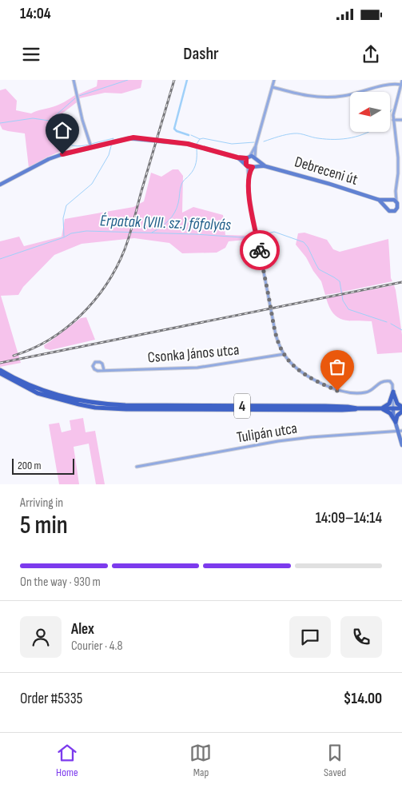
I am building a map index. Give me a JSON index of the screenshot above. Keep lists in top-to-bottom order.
{
  "streets": {
    "main road": ["4"],
    "street": ["Debreceni út", "Csonka János utca", "Tulipán utca"]
  },
  "water": ["Érpatak (VIII. sz.) főfolyás"],
  "scale_bar": "200 m",
  "north": "left",
  "page": {
    "status": "14:04",
    "header": "Dashr",
    "scale": "200 m",
    "heading": ["5 min", "Arriving in", "14:09–14:14"],
    "panel": [
      "Alex",
      "Courier · 4.8",
      "Order #5335",
      "$14.00"
    ],
    "bar": "On the way · 930 m",
    "tabs": ["Home", "Map", "Saved"]
  }
}
